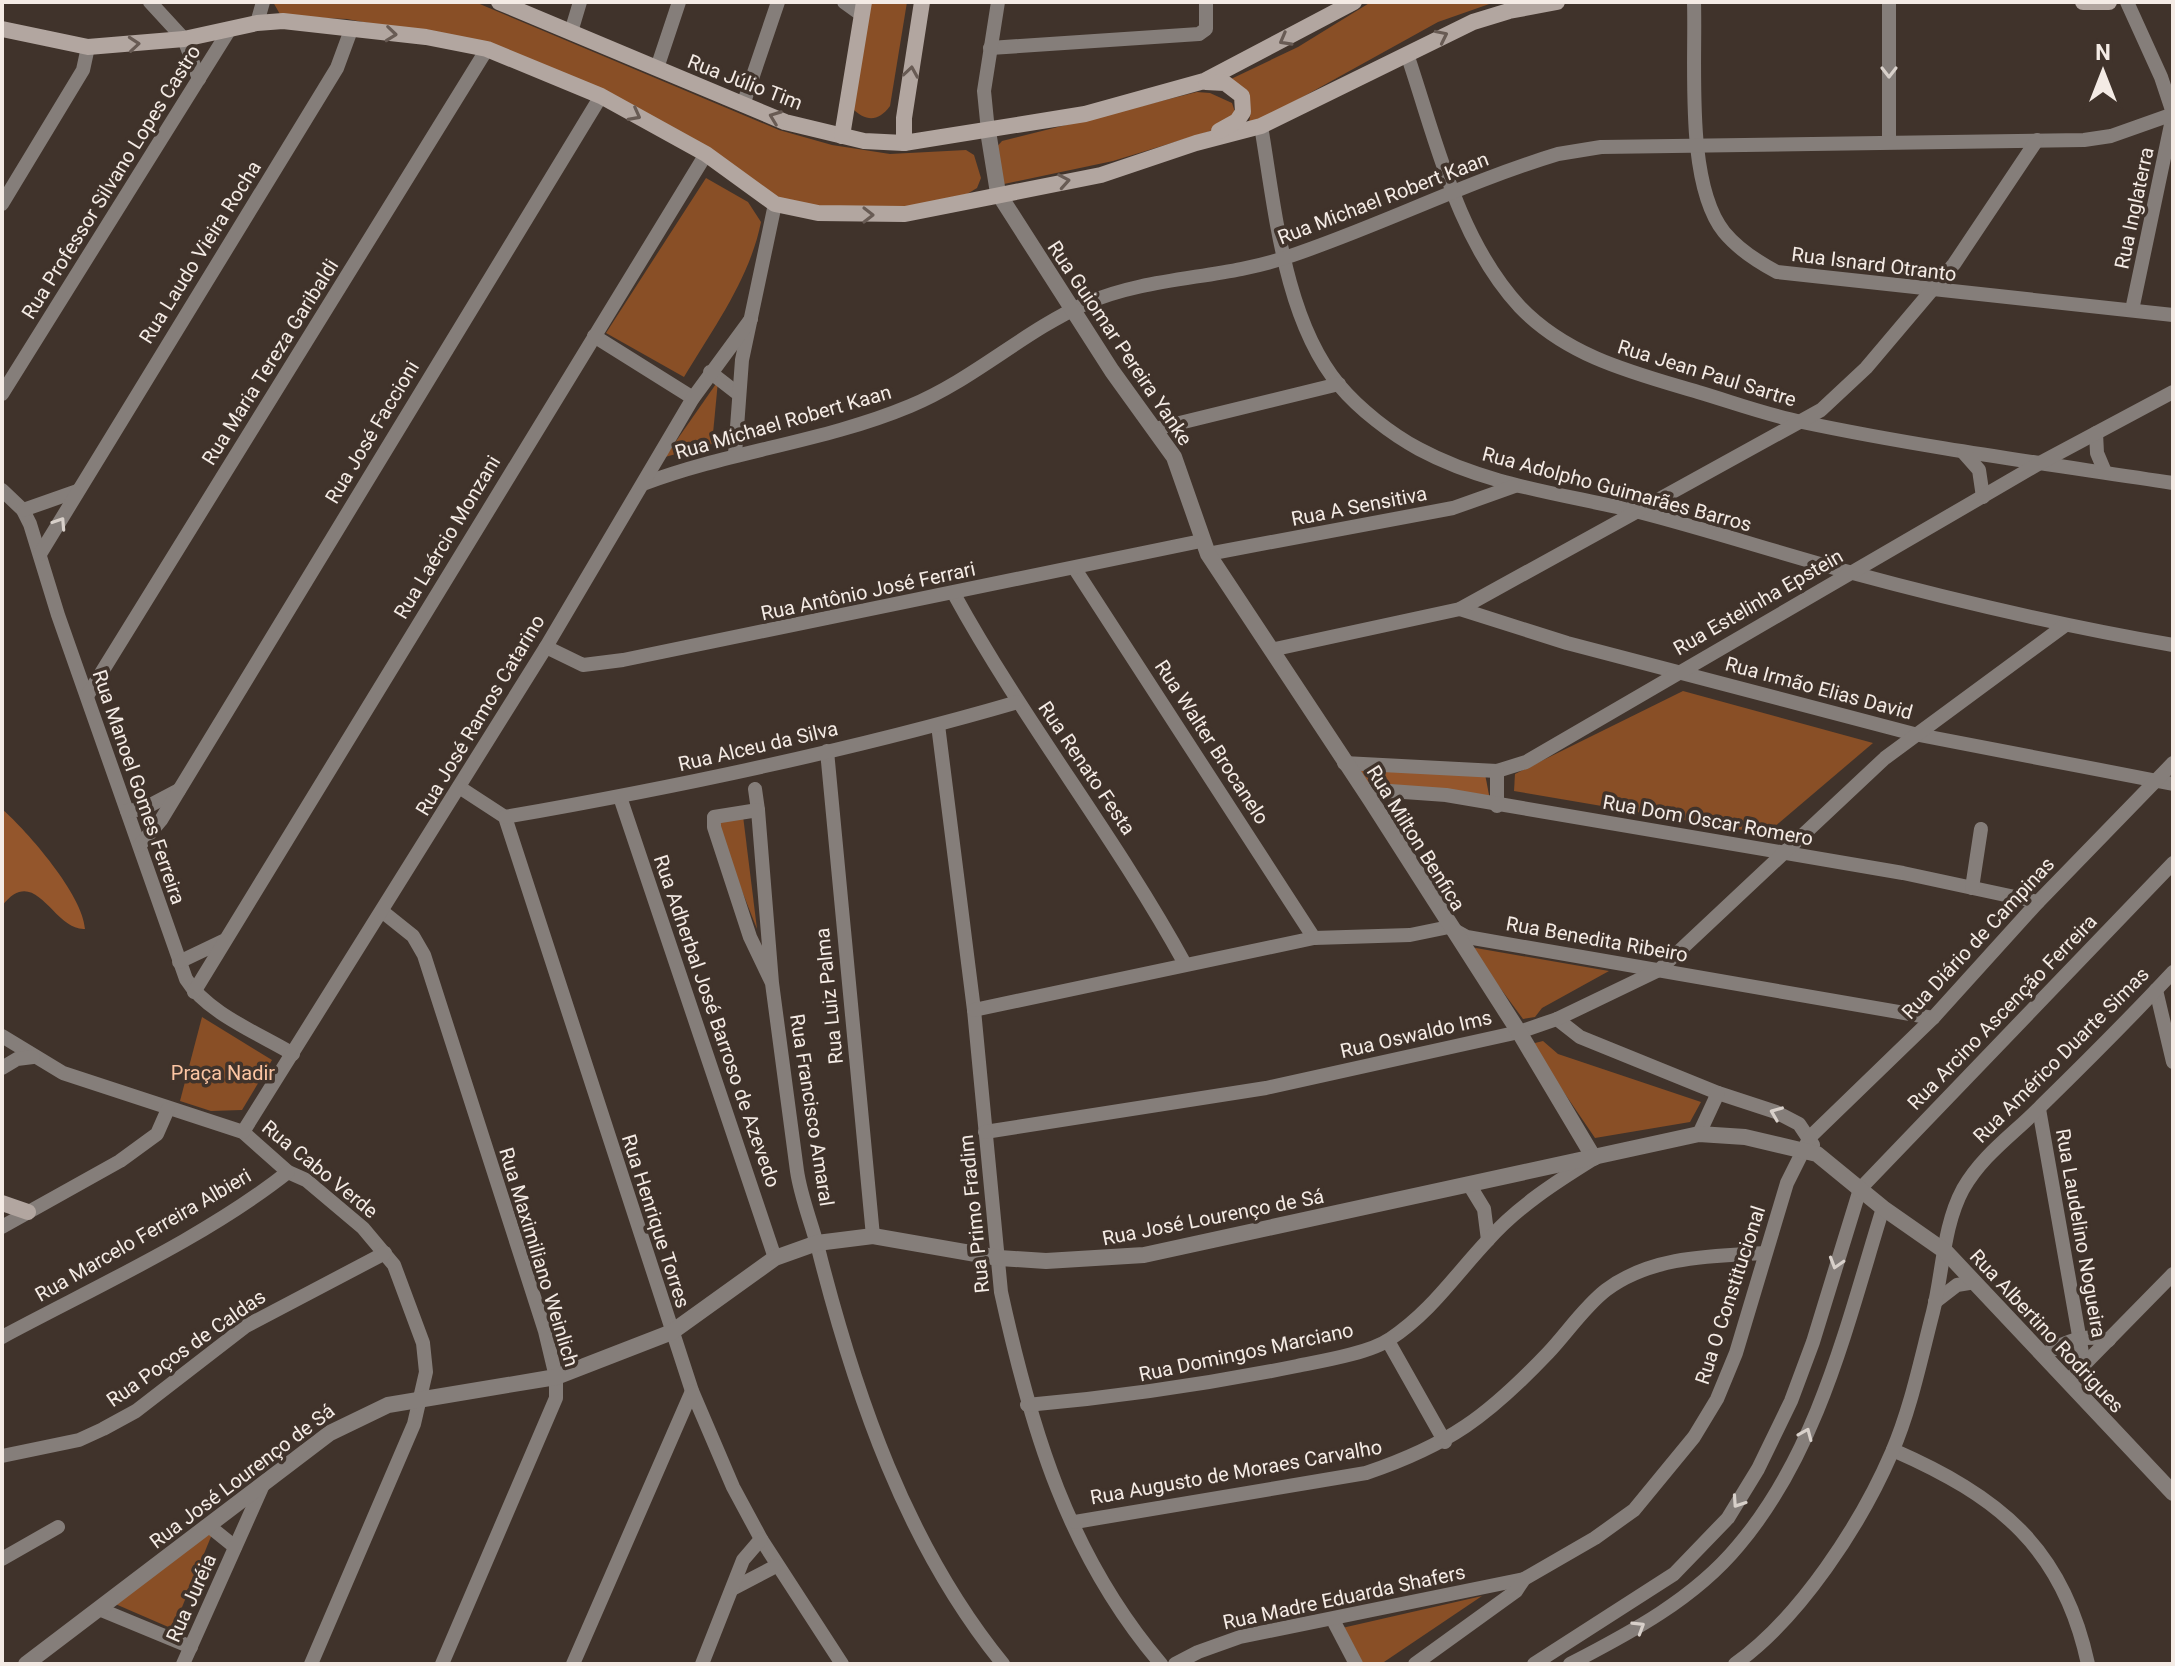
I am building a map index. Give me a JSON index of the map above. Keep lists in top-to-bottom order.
{
  "streets": {
    "main road": ["Rua Júlio Tim"],
    "street": [
      "Rua Professor Silvano Lopes Castro",
      "Rua Michael Robert Kaan",
      "Rua Inglaterra",
      "Rua Laudo Vieira Rocha",
      "Rua Isnard Otranto",
      "Rua Guiomar Pereira Yanke",
      "Rua Maria Tereza Garibaldi",
      "Rua Jean Paul Sartre",
      "Rua José Faccioni",
      "Rua Adolpho Guimarães Barros",
      "Rua A Sensitiva",
      "Rua Laércio Monzani",
      "Rua Antônio José Ferrari",
      "Rua Estelinha Epstein",
      "Rua Irmão Elias David",
      "Rua José Ramos Catarino",
      "Rua Walter Brocanelo",
      "Rua Alceu da Silva",
      "Rua Renato Festa",
      "Rua Manoel Gomes Ferreira",
      "Rua Dom Oscar Romero",
      "Rua Milton Benfica",
      "Rua Diário de Campinas",
      "Rua Benedita Ribeiro",
      "Rua Luiz Palma",
      "Rua Arcino Ascenção Ferreira",
      "Rua Adherbal José Barroso de Azevedo",
      "Rua Oswaldo Ims",
      "Rua Américo Duarte Simas",
      "Rua Francisco Amaral",
      "Rua Cabo Verde",
      "Rua Primo Fradim",
      "Rua José Lourenço de Sá",
      "Rua Henrique Torres",
      "Rua Laudelino Nogueira",
      "Rua Marcelo Ferreira Albieri",
      "Rua Maximiliano Weinlich",
      "Rua O Constitucional",
      "Rua Albertino Rodrigues",
      "Rua Poços de Caldas",
      "Rua Domingos Marciano",
      "Rua Augusto de Moraes Carvalho",
      "Rua Madre Eduarda Shafers",
      "Rua Juréia"
    ]
  },
  "crossings": [
    ["Rua Júlio Tim", "Rua Guiomar Pereira Yanke"],
    ["Rua Michael Robert Kaan", "Rua Inglaterra"],
    ["Rua Michael Robert Kaan", "Rua Isnard Otranto"],
    ["Rua Michael Robert Kaan", "Rua Guiomar Pereira Yanke"],
    ["Rua Michael Robert Kaan", "Rua Jean Paul Sartre"],
    ["Rua Michael Robert Kaan", "Rua Adolpho Guimarães Barros"],
    ["Rua Michael Robert Kaan", "Rua José Ramos Catarino"],
    ["Rua Inglaterra", "Rua Isnard Otranto"],
    ["Rua Laudo Vieira Rocha", "Rua Manoel Gomes Ferreira"],
    ["Rua Guiomar Pereira Yanke", "Rua A Sensitiva"],
    ["Rua Guiomar Pereira Yanke", "Rua Antônio José Ferrari"],
    ["Rua Guiomar Pereira Yanke", "Rua Milton Benfica"],
    ["Rua Maria Tereza Garibaldi", "Rua Manoel Gomes Ferreira"],
    ["Rua Jean Paul Sartre", "Rua Estelinha Epstein"],
    ["Rua José Faccioni", "Rua Manoel Gomes Ferreira"],
    ["Rua Adolpho Guimarães Barros", "Rua A Sensitiva"],
    ["Rua Adolpho Guimarães Barros", "Rua Estelinha Epstein"],
    ["Rua Adolpho Guimarães Barros", "Rua Oswaldo Ims"],
    ["Rua A Sensitiva", "Rua Antônio José Ferrari"],
    ["Rua A Sensitiva", "Rua Milton Benfica"],
    ["Rua Laércio Monzani", "Rua Manoel Gomes Ferreira"],
    ["Rua Antônio José Ferrari", "Rua José Ramos Catarino"],
    ["Rua Antônio José Ferrari", "Rua Walter Brocanelo"],
    ["Rua Antônio José Ferrari", "Rua Renato Festa"],
    ["Rua Antônio José Ferrari", "Rua Milton Benfica"],
    ["Rua Estelinha Epstein", "Rua Irmão Elias David"],
    ["Rua Estelinha Epstein", "Rua Milton Benfica"],
    ["Rua Irmão Elias David", "Rua Diário de Campinas"],
    ["Rua Irmão Elias David", "Rua Oswaldo Ims"],
    ["Rua José Ramos Catarino", "Rua Cabo Verde"],
    ["Rua José Ramos Catarino", "Rua Maximiliano Weinlich"],
    ["Rua Alceu da Silva", "Rua Renato Festa"],
    ["Rua Alceu da Silva", "Rua Luiz Palma"],
    ["Rua Alceu da Silva", "Rua Adherbal José Barroso de Azevedo"],
    ["Rua Alceu da Silva", "Rua Primo Fradim"],
    ["Rua Alceu da Silva", "Rua Henrique Torres"],
    ["Rua Dom Oscar Romero", "Rua Milton Benfica"],
    ["Rua Dom Oscar Romero", "Rua Diário de Campinas"],
    ["Rua Dom Oscar Romero", "Rua Oswaldo Ims"],
    ["Rua Milton Benfica", "Rua Benedita Ribeiro"],
    ["Rua Milton Benfica", "Rua Oswaldo Ims"],
    ["Rua Milton Benfica", "Rua José Lourenço de Sá"],
    ["Rua Milton Benfica", "Rua Domingos Marciano"],
    ["Rua Diário de Campinas", "Rua Benedita Ribeiro"],
    ["Rua Diário de Campinas", "Rua José Lourenço de Sá"],
    ["Rua Diário de Campinas", "Rua O Constitucional"],
    ["Rua Benedita Ribeiro", "Rua Oswaldo Ims"],
    ["Rua Luiz Palma", "Rua José Lourenço de Sá"],
    ["Rua Adherbal José Barroso de Azevedo", "Rua José Lourenço de Sá"],
    ["Rua Oswaldo Ims", "Rua Primo Fradim"],
    ["Rua Américo Duarte Simas", "Rua Laudelino Nogueira"],
    ["Rua Américo Duarte Simas", "Rua Albertino Rodrigues"],
    ["Rua Francisco Amaral", "Rua José Lourenço de Sá"],
    ["Rua Cabo Verde", "Rua José Lourenço de Sá"],
    ["Rua Cabo Verde", "Rua Marcelo Ferreira Albieri"],
    ["Rua Cabo Verde", "Rua Poços de Caldas"],
    ["Rua Primo Fradim", "Rua José Lourenço de Sá"],
    ["Rua Primo Fradim", "Rua Domingos Marciano"],
    ["Rua Primo Fradim", "Rua Augusto de Moraes Carvalho"],
    ["Rua José Lourenço de Sá", "Rua Henrique Torres"],
    ["Rua José Lourenço de Sá", "Rua Maximiliano Weinlich"],
    ["Rua José Lourenço de Sá", "Rua O Constitucional"],
    ["Rua José Lourenço de Sá", "Rua Domingos Marciano"],
    ["Rua José Lourenço de Sá", "Rua Juréia"],
    ["Rua O Constitucional", "Rua Augusto de Moraes Carvalho"],
    ["Rua O Constitucional", "Rua Madre Eduarda Shafers"]
  ],
  "parks": ["Praça Nadir"],
  "north": "top"
}
